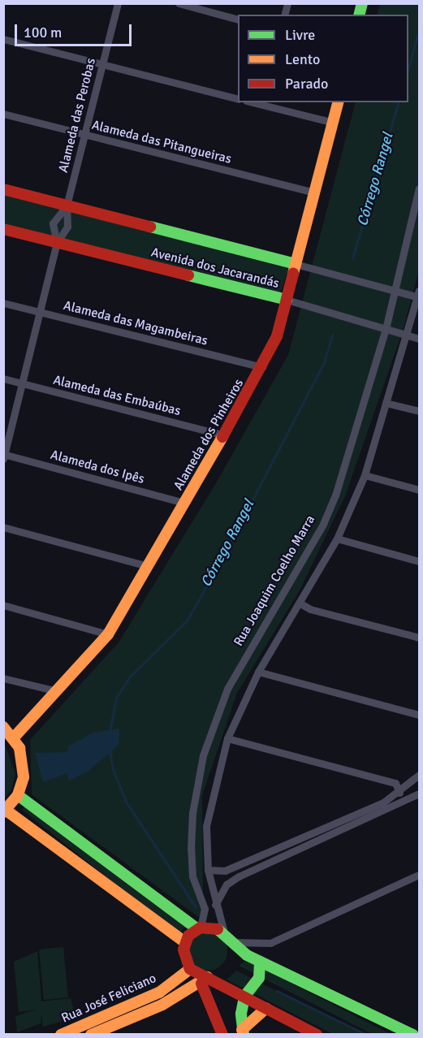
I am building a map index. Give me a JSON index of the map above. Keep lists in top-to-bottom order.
{
  "streets": {
    "street": [
      "Alameda das Perobas",
      "Alameda das Pitangueiras",
      "Avenida dos Jacarandás",
      "Alameda das Magambeiras",
      "Alameda das Embaúbas",
      "Alameda dos Pinheiros",
      "Alameda dos Ipês",
      "Rua Joaquim Coelho Marra",
      "Rua José Feliciano"
    ]
  },
  "crossings": [
    ["Alameda das Perobas", "Alameda das Pitangueiras"],
    ["Alameda das Perobas", "Avenida dos Jacarandás"],
    ["Alameda das Perobas", "Alameda das Magambeiras"],
    ["Alameda das Perobas", "Alameda das Embaúbas"],
    ["Alameda das Perobas", "Alameda dos Ipês"],
    ["Alameda das Pitangueiras", "Alameda dos Pinheiros"],
    ["Avenida dos Jacarandás", "Alameda dos Pinheiros"],
    ["Avenida dos Jacarandás", "Rua Joaquim Coelho Marra"],
    ["Alameda das Magambeiras", "Alameda dos Pinheiros"],
    ["Alameda das Embaúbas", "Alameda dos Pinheiros"],
    ["Alameda dos Pinheiros", "Alameda dos Ipês"]
  ],
  "water": ["Córrego Rangel"],
  "legend": ["Livre", "Lento", "Parado"],
  "scale_bar": "100 m"
}
